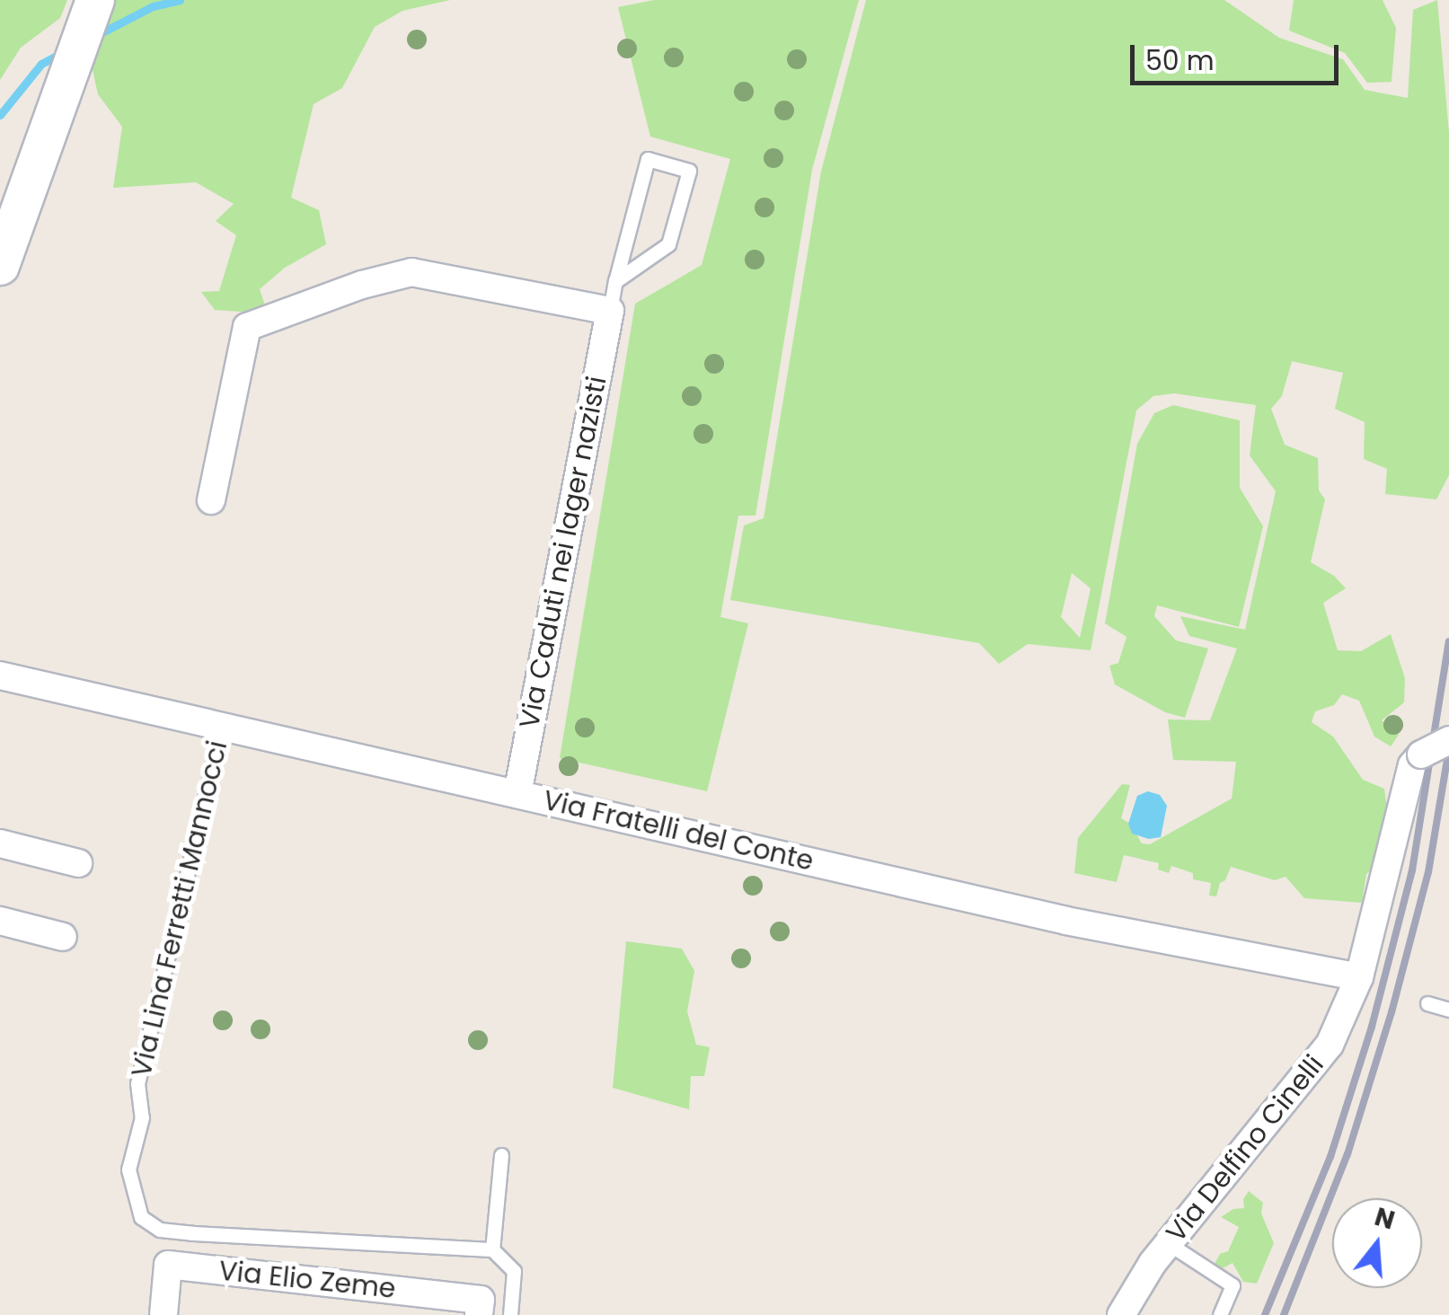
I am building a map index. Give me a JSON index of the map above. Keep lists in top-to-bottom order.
{
  "streets": {
    "street": [
      "Via Caduti nei lager nazisti",
      "Via Fratelli del Conte",
      "Via Delfino Cinelli",
      "Via Elio Zeme"
    ],
    "lane": ["Via Lina Ferretti Mannocci"]
  },
  "crossings": [
    ["Via Caduti nei lager nazisti", "Via Fratelli del Conte"],
    ["Via Fratelli del Conte", "Via Lina Ferretti Mannocci"],
    ["Via Fratelli del Conte", "Via Delfino Cinelli"]
  ],
  "scale_bar": "50 m",
  "north": "top"
}
